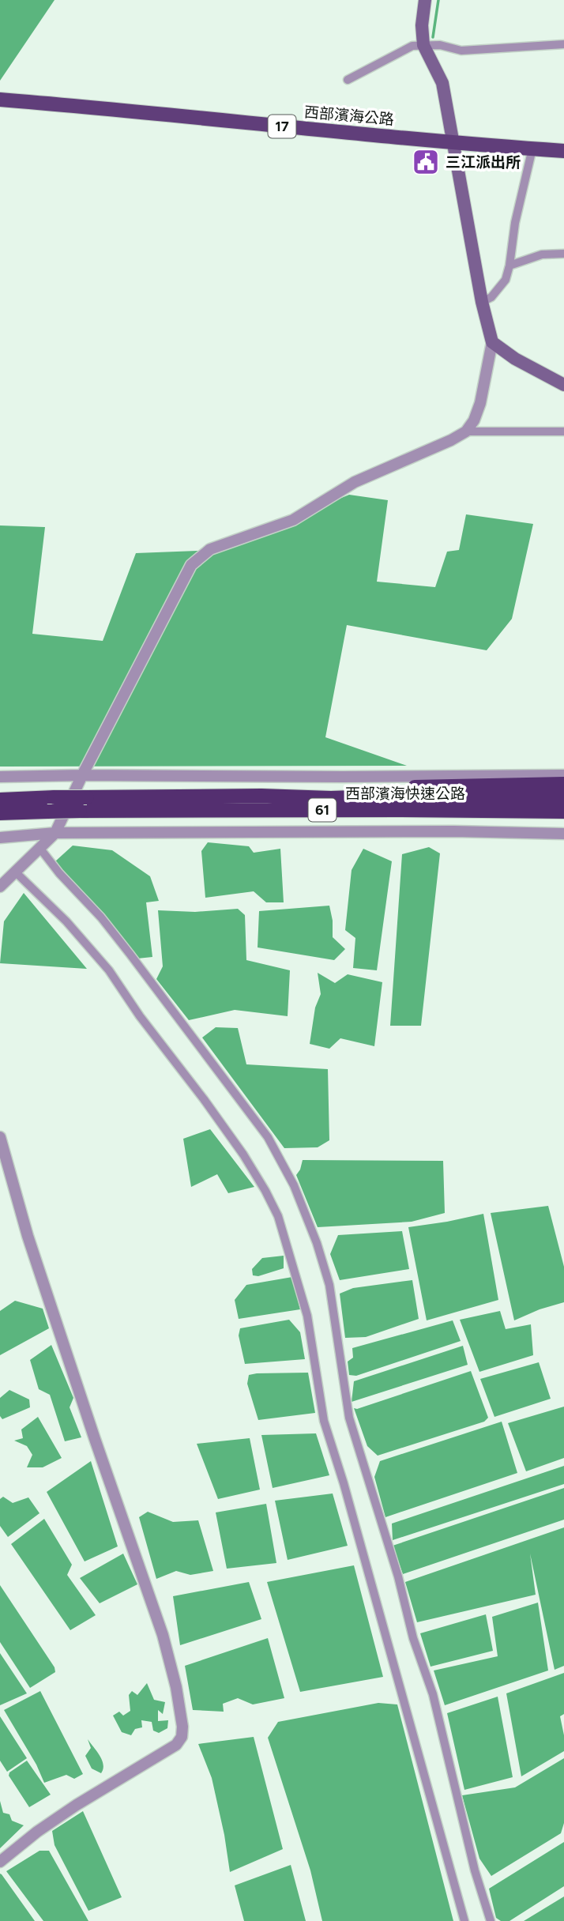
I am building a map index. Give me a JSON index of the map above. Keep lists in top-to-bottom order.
{
  "streets": {
    "highway": ["西部濱海快速公路", "61"],
    "main road": ["西部濱海公路", "17"]
  },
  "places": {
    "public building": ["三江派出所"]
  }
}
